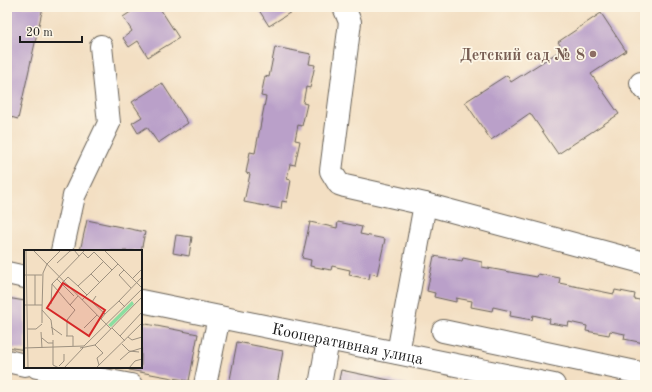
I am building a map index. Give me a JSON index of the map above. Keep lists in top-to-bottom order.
{
  "streets": {
    "street": ["Кооперативная улица"]
  },
  "places": ["Детский сад № 8"],
  "scale_bar": "20 m"
}
